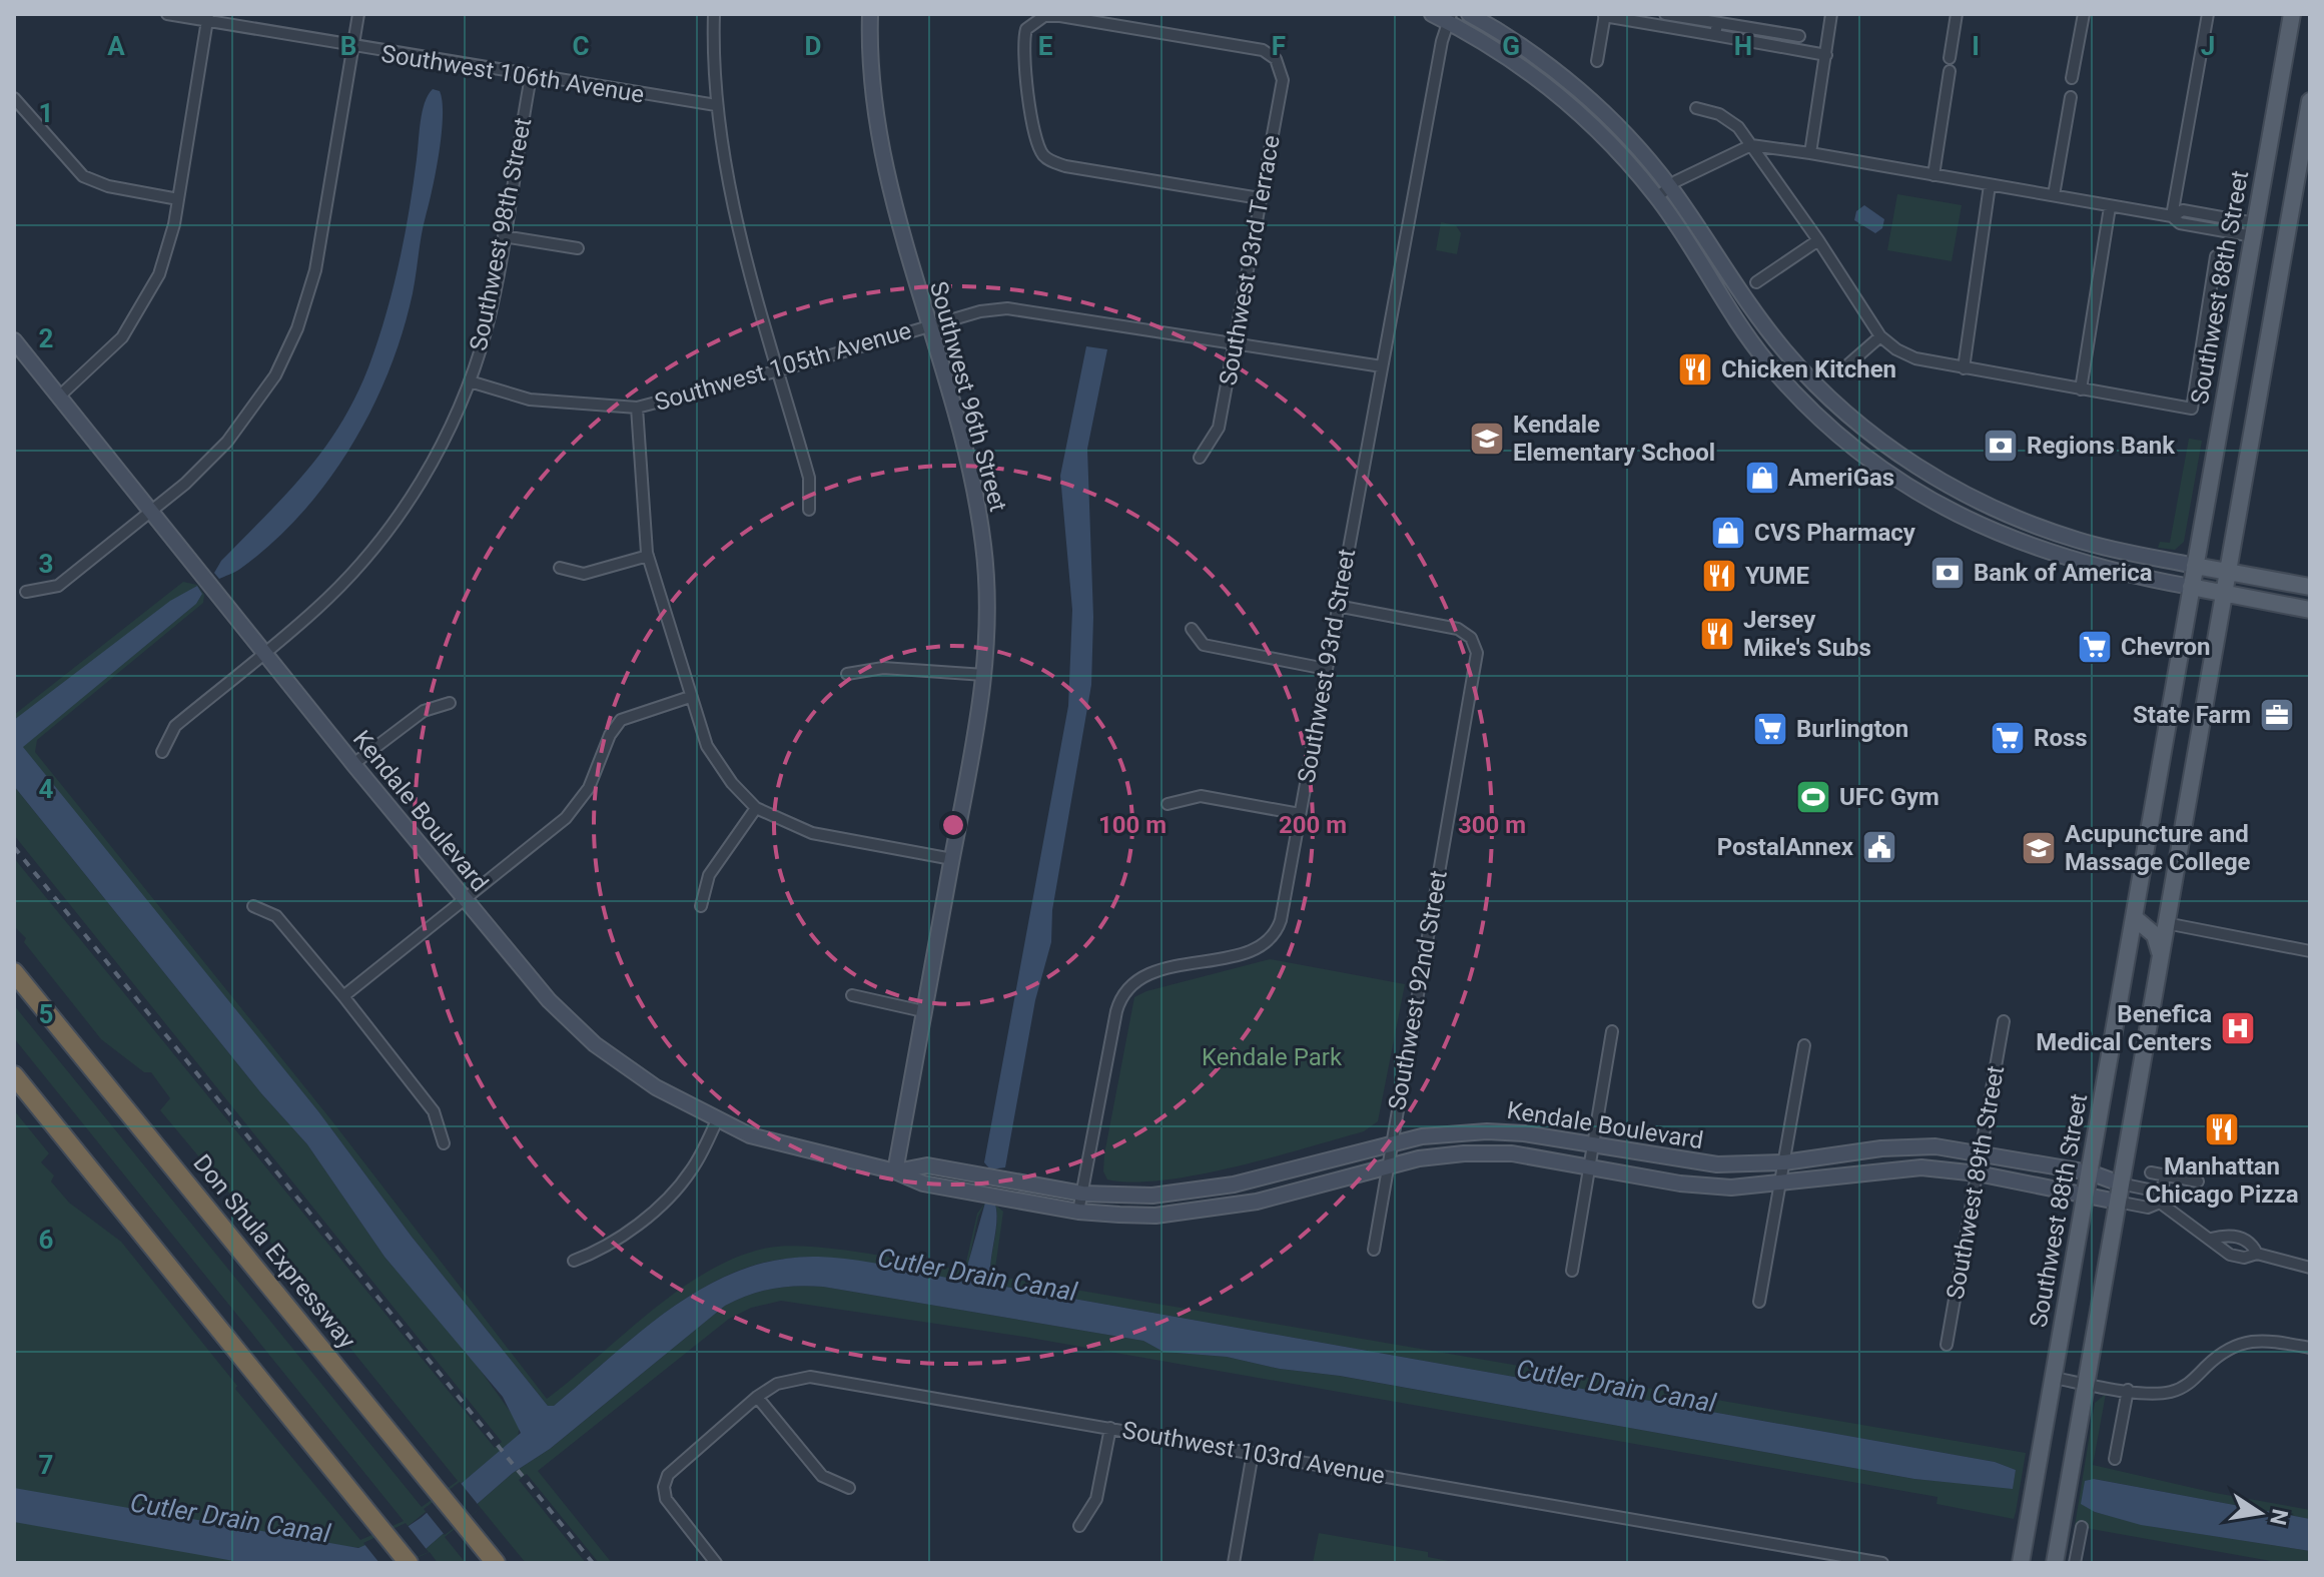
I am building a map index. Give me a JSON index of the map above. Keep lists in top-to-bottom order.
{
  "streets": {
    "highway": ["Don Shula Expressway"],
    "main road": ["Southwest 88th Street"],
    "street": [
      "Southwest 106th Avenue",
      "Southwest 98th Street",
      "Southwest 93rd Terrace",
      "Southwest 105th Avenue",
      "Southwest 96th Street",
      "Southwest 93rd Street",
      "Kendale Boulevard",
      "Southwest 92nd Street",
      "Southwest 89th Street",
      "Southwest 103rd Avenue"
    ]
  },
  "crossings": [
    ["Southwest 106th Avenue", "Southwest 98th Street"],
    ["Southwest 98th Street", "Southwest 105th Avenue"],
    ["Southwest 98th Street", "Kendale Boulevard"],
    ["Southwest 93rd Terrace", "Southwest 105th Avenue"],
    ["Southwest 88th Street", "Kendale Boulevard"],
    ["Southwest 105th Avenue", "Southwest 96th Street"],
    ["Southwest 105th Avenue", "Southwest 93rd Street"],
    ["Southwest 96th Street", "Kendale Boulevard"],
    ["Southwest 93rd Street", "Kendale Boulevard"],
    ["Southwest 93rd Street", "Southwest 92nd Street"],
    ["Kendale Boulevard", "Southwest 92nd Street"],
    ["Kendale Boulevard", "Southwest 89th Street"]
  ],
  "water": ["Cutler Drain Canal"],
  "parks": ["Kendale Park"],
  "places": {
    "restaurant": [
      "Chicken Kitchen",
      "YUME",
      "Jersey Mike's Subs",
      "Manhattan Chicago Pizza"
    ],
    "school or university": ["Kendale Elementary School", "Acupuncture and Massage College"],
    "bank": ["Regions Bank", "Bank of America"],
    "shop": ["AmeriGas", "CVS Pharmacy"],
    "supermarket": ["Chevron", "Burlington", "Ross"],
    "office": ["State Farm"],
    "sports": ["UFC Gym"],
    "public building": ["PostalAnnex"],
    "hospital": ["Benefica Medical Centers"]
  },
  "north": "right",
  "grid": {
    "columns": [
      "A",
      "B",
      "C",
      "D",
      "E",
      "F",
      "G",
      "H",
      "I",
      "J"
    ],
    "rows": [
      "1",
      "2",
      "3",
      "4",
      "5",
      "6",
      "7"
    ]
  },
  "rings": ["100 m", "200 m", "300 m"]
}
